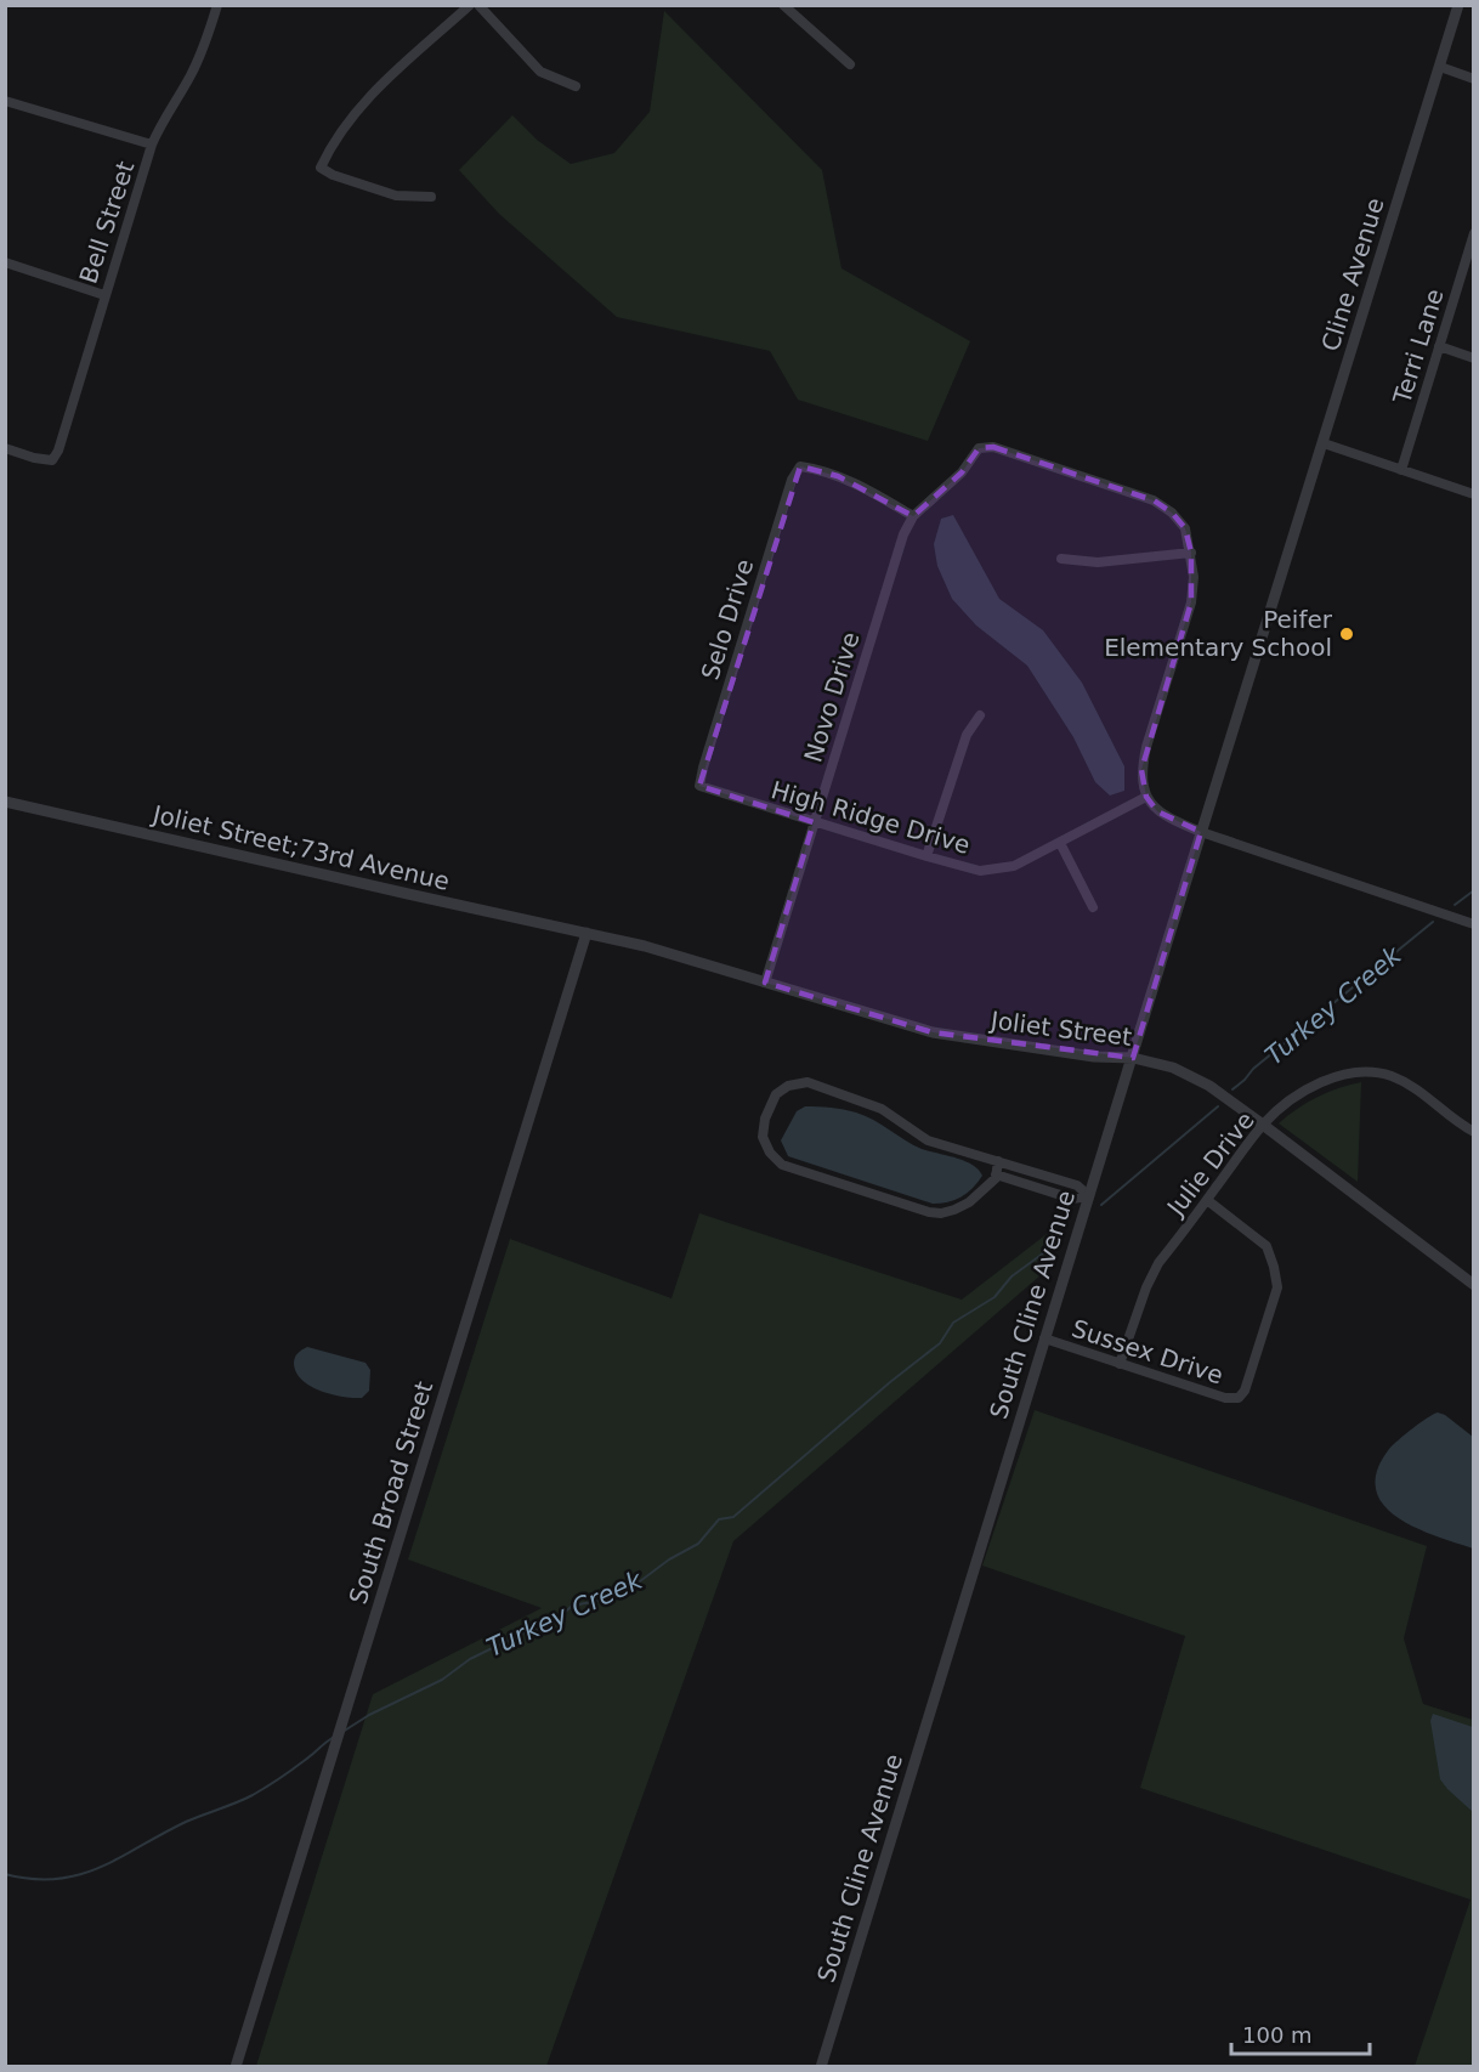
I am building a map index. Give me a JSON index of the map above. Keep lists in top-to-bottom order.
{
  "streets": {
    "street": [
      "Bell Street",
      "Cline Avenue",
      "Terri Lane",
      "Selo Drive",
      "Novo Drive",
      "High Ridge Drive",
      "Joliet Street;73rd Avenue",
      "Joliet Street",
      "Julie Drive",
      "South Cline Avenue",
      "Sussex Drive",
      "South Broad Street"
    ]
  },
  "crossings": [
    ["Cline Avenue", "South Cline Avenue"],
    ["Selo Drive", "Novo Drive"],
    ["Selo Drive", "High Ridge Drive"],
    ["Novo Drive", "High Ridge Drive"],
    ["Novo Drive", "Joliet Street"],
    ["Joliet Street;73rd Avenue", "Joliet Street"],
    ["Joliet Street;73rd Avenue", "South Broad Street"],
    ["Joliet Street", "Julie Drive"],
    ["Joliet Street", "South Cline Avenue"],
    ["Joliet Street", "South Broad Street"],
    ["Julie Drive", "Sussex Drive"],
    ["South Cline Avenue", "Sussex Drive"]
  ],
  "water": ["Turkey Creek"],
  "places": ["Peifer Elementary School"],
  "scale_bar": "100 m"
}
